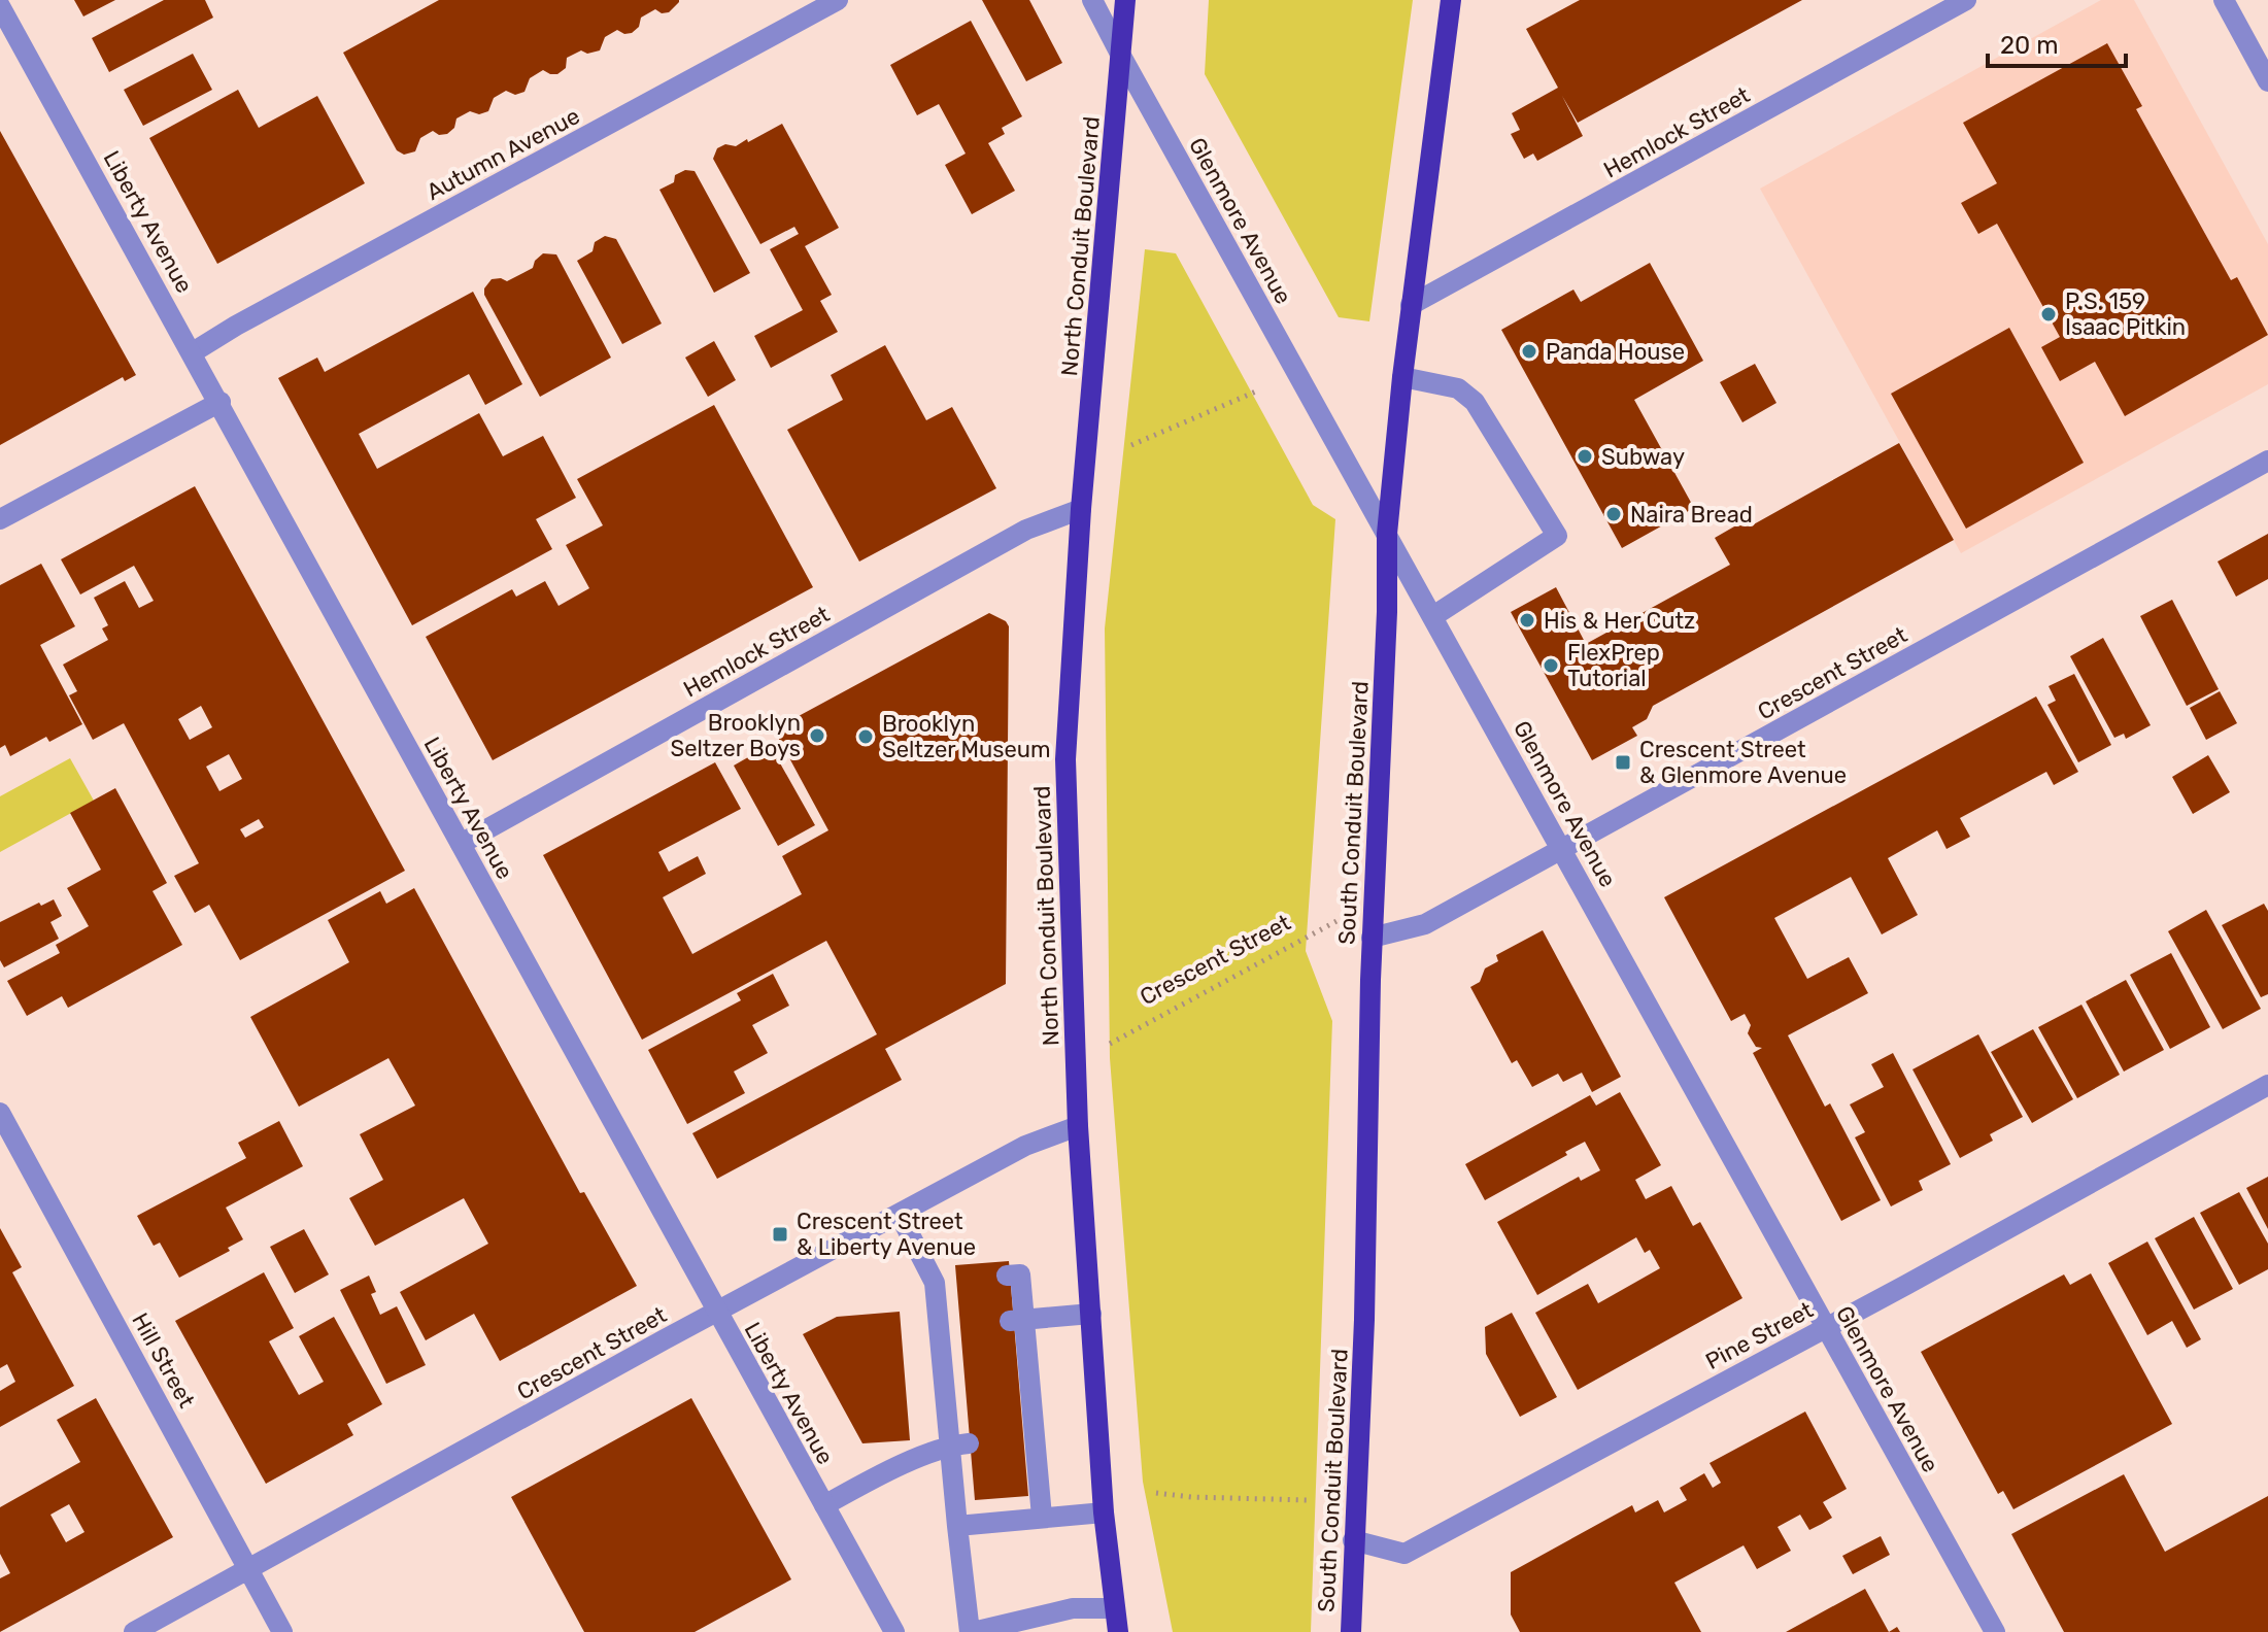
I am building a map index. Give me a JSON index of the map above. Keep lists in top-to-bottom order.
{
  "streets": {
    "main road": ["North Conduit Boulevard", "South Conduit Boulevard"],
    "street": [
      "Hemlock Street",
      "Autumn Avenue",
      "Glenmore Avenue",
      "Liberty Avenue",
      "Crescent Street",
      "Pine Street",
      "Hill Street"
    ]
  },
  "crossings": [
    ["Hemlock Street", "Liberty Avenue"],
    ["Hemlock Street", "North Conduit Boulevard"],
    ["Hemlock Street", "South Conduit Boulevard"],
    ["Autumn Avenue", "Liberty Avenue"],
    ["Glenmore Avenue", "North Conduit Boulevard"],
    ["Glenmore Avenue", "Crescent Street"],
    ["Glenmore Avenue", "South Conduit Boulevard"],
    ["Glenmore Avenue", "Pine Street"],
    ["Liberty Avenue", "Crescent Street"],
    ["North Conduit Boulevard", "Crescent Street"],
    ["Crescent Street", "South Conduit Boulevard"],
    ["Crescent Street", "Hill Street"],
    ["South Conduit Boulevard", "Pine Street"]
  ],
  "places": {
    "other": [
      "P.S. 159 Isaac Pitkin",
      "Panda House",
      "Subway",
      "Naira Bread",
      "His & Her Cutz",
      "FlexPrep Tutorial",
      "Brooklyn Seltzer Boys",
      "Brooklyn Seltzer Museum"
    ],
    "transit": ["Crescent Street & Glenmore Avenue", "Crescent Street & Liberty Avenue"]
  },
  "scale_bar": "20 m"
}
